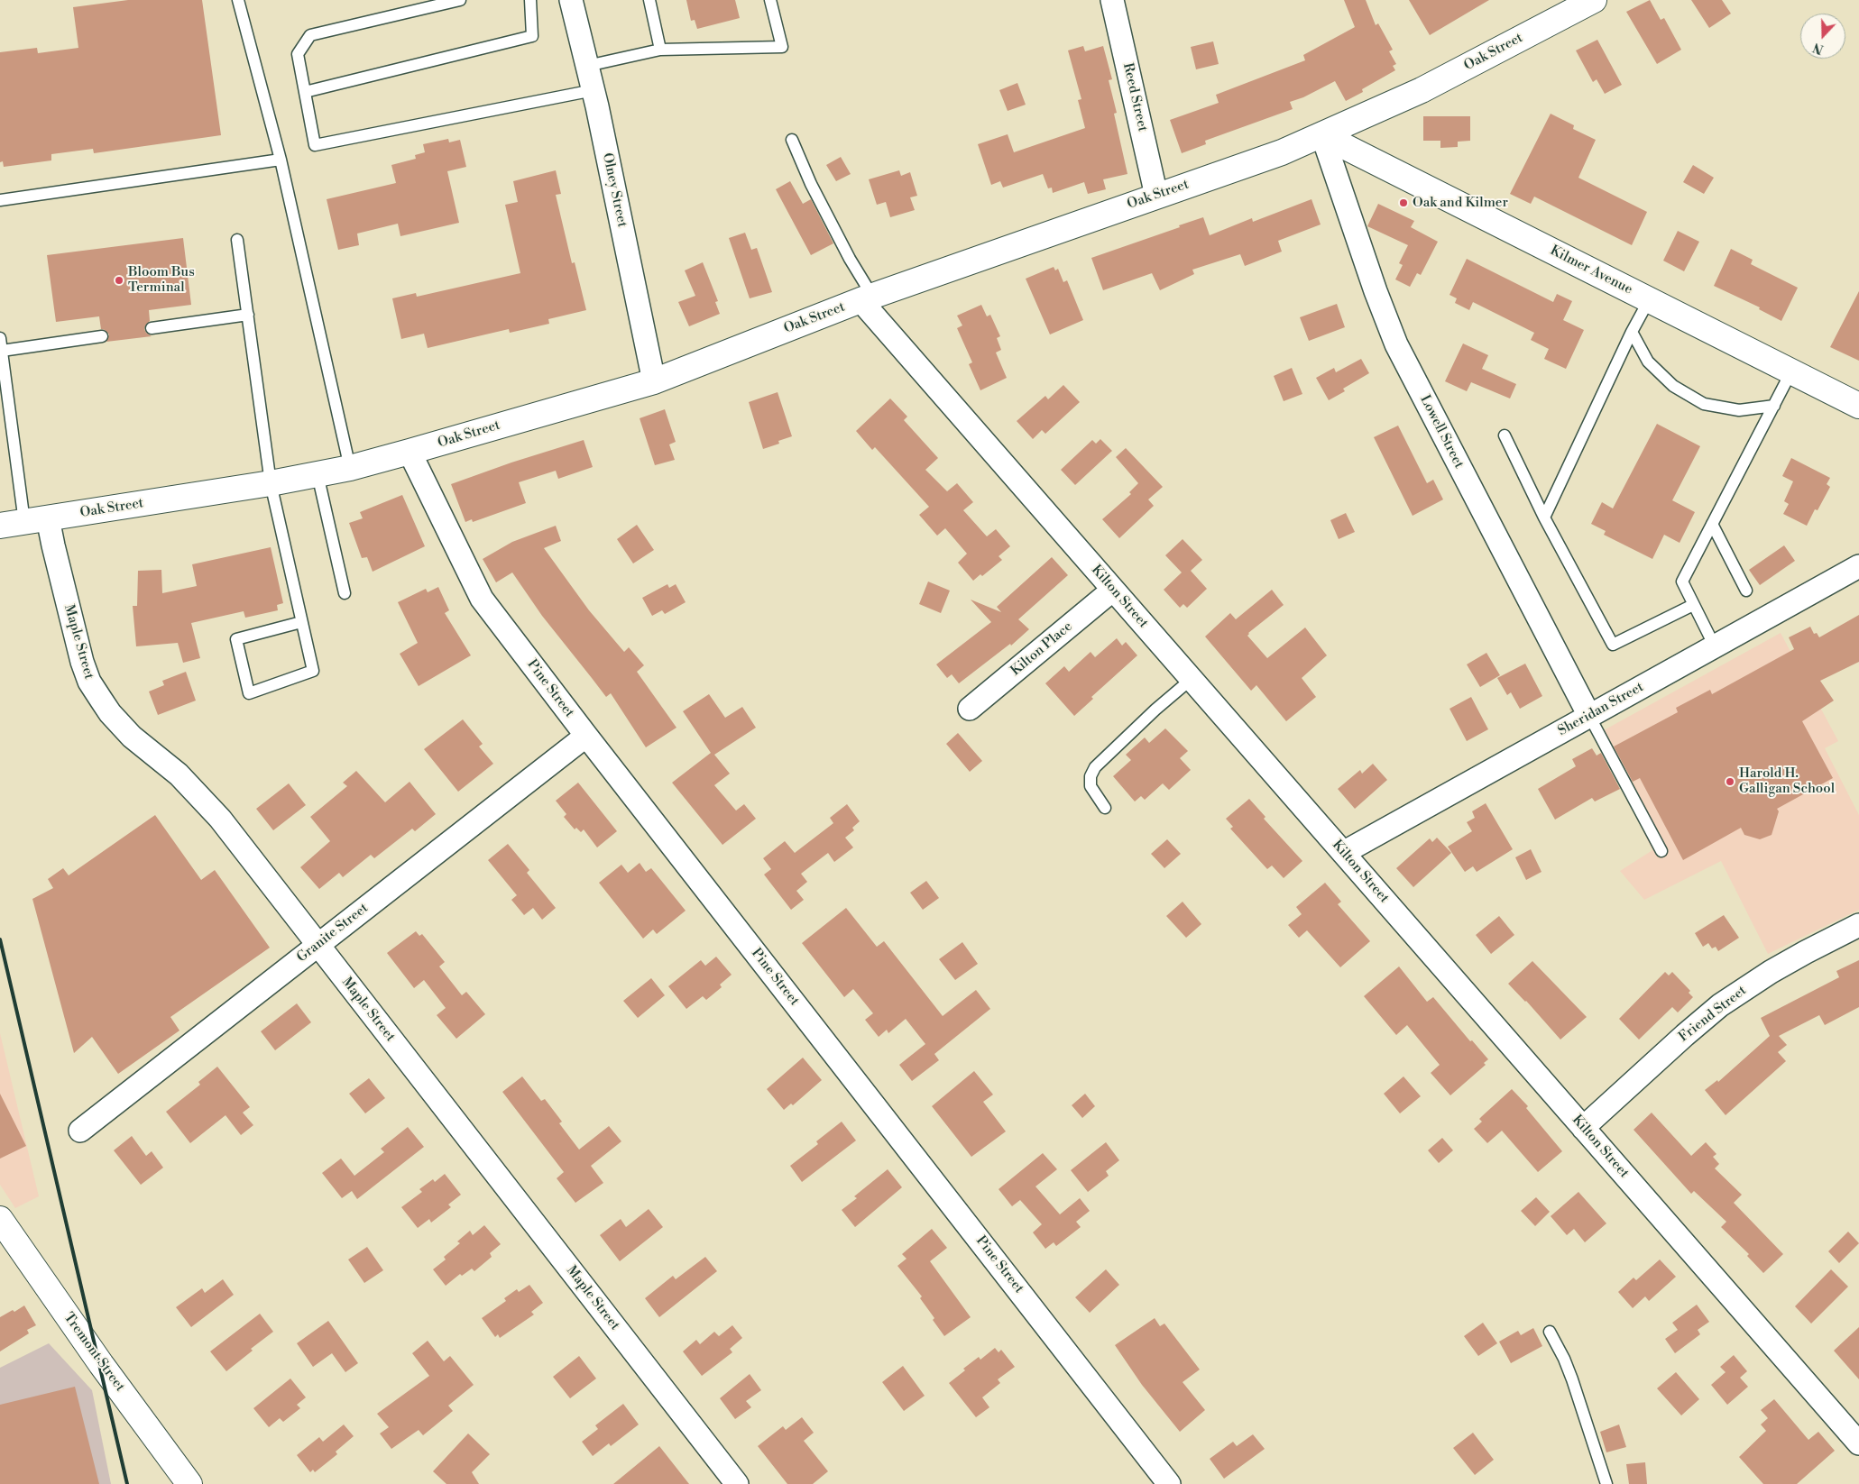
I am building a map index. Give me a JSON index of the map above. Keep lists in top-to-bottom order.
{
  "streets": {
    "street": [
      "Oak Street",
      "Reed Street",
      "Olney Street",
      "Kilmer Avenue",
      "Lowell Street",
      "Kilton Street",
      "Maple Street",
      "Kilton Place",
      "Pine Street",
      "Sheridan Street",
      "Granite Street",
      "Friend Street",
      "Tremont Street"
    ]
  },
  "crossings": [
    ["Oak Street", "Reed Street"],
    ["Oak Street", "Olney Street"],
    ["Oak Street", "Kilmer Avenue"],
    ["Oak Street", "Lowell Street"],
    ["Oak Street", "Kilton Street"],
    ["Oak Street", "Maple Street"],
    ["Oak Street", "Pine Street"],
    ["Kilmer Avenue", "Lowell Street"],
    ["Lowell Street", "Sheridan Street"],
    ["Kilton Street", "Kilton Place"],
    ["Kilton Street", "Sheridan Street"],
    ["Kilton Street", "Friend Street"],
    ["Maple Street", "Granite Street"],
    ["Pine Street", "Granite Street"]
  ],
  "places": ["Oak and Kilmer", "Bloom Bus Terminal", "Harold H. Galligan School"],
  "north": "bottom"
}
